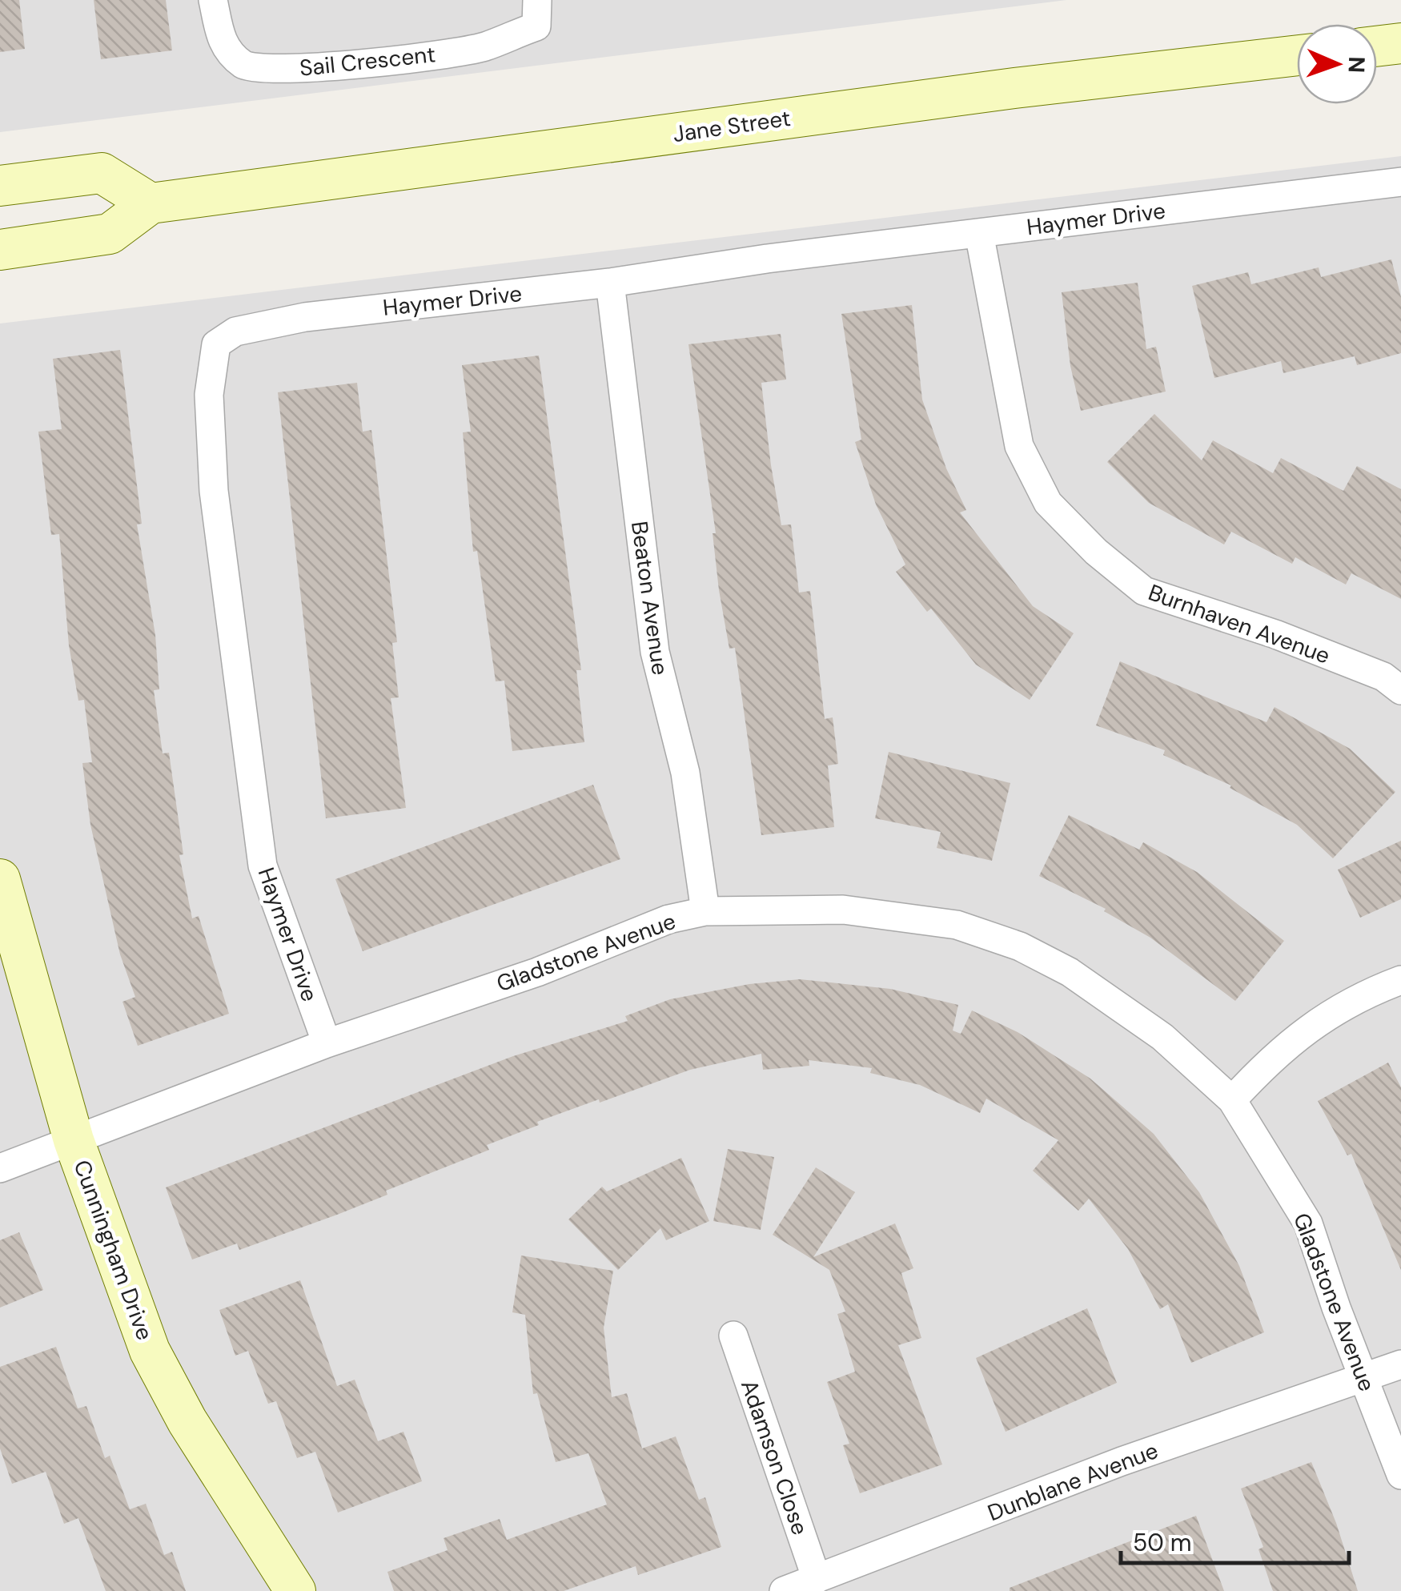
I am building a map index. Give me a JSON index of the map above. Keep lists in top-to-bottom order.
{
  "streets": {
    "main road": ["Jane Street", "Cunningham Drive"],
    "street": [
      "Sail Crescent",
      "Haymer Drive",
      "Beaton Avenue",
      "Burnhaven Avenue",
      "Gladstone Avenue",
      "Adamson Close",
      "Dunblane Avenue"
    ]
  },
  "crossings": [
    ["Haymer Drive", "Beaton Avenue"],
    ["Haymer Drive", "Burnhaven Avenue"],
    ["Haymer Drive", "Gladstone Avenue"],
    ["Beaton Avenue", "Gladstone Avenue"],
    ["Gladstone Avenue", "Cunningham Drive"],
    ["Gladstone Avenue", "Dunblane Avenue"],
    ["Adamson Close", "Dunblane Avenue"]
  ],
  "scale_bar": "50 m",
  "north": "right"
}
